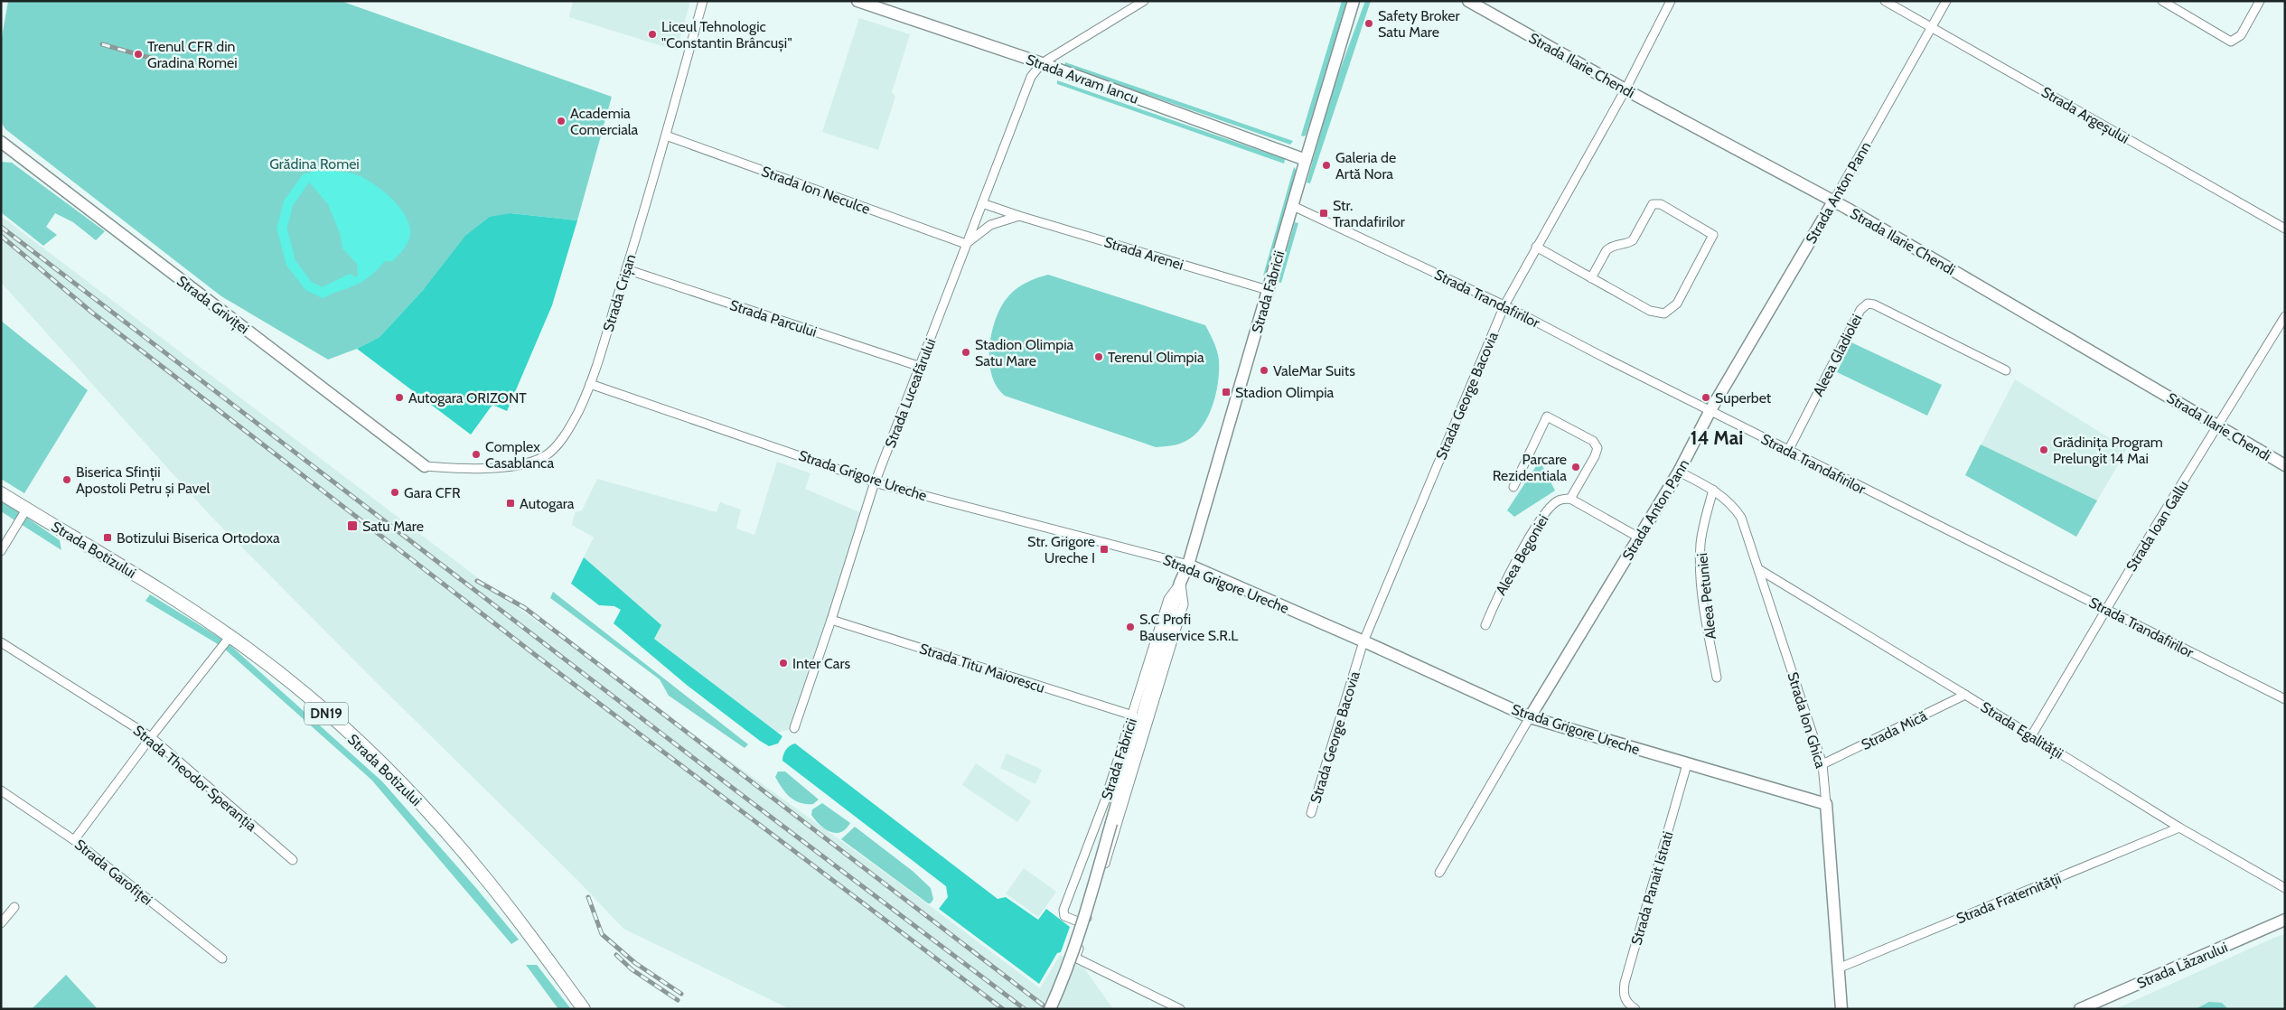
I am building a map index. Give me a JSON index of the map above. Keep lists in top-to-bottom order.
{
  "streets": {
    "main road": ["Strada Botizului", "DN19"],
    "street": [
      "Strada Ilarie Chendi",
      "Strada Avram Iancu",
      "Strada Argeșului",
      "Strada Ion Neculce",
      "Strada Anton Pann",
      "Strada Arenei",
      "Strada Fabricii",
      "Strada Crișan",
      "Strada Trandafirilor",
      "Strada Griviței",
      "Strada Parcului",
      "Aleea Gladiolei",
      "Strada Luceafărului",
      "Strada George Bacovia",
      "Strada Grigore Ureche",
      "Strada Ioan Gallu",
      "Aleea Begoniei",
      "Aleea Petuniei",
      "Strada Titu Maiorescu",
      "Strada Ion Ghica",
      "Strada Mică",
      "Strada Egalității",
      "Strada Theodor Speranția",
      "Strada Garofiței",
      "Strada Panait Istrati",
      "Strada Fraternității",
      "Strada Lăzarului"
    ]
  },
  "crossings": [
    ["Strada Ilarie Chendi", "Strada Anton Pann"],
    ["Strada Ilarie Chendi", "Strada George Bacovia"],
    ["Strada Ilarie Chendi", "Strada Ioan Gallu"],
    ["Strada Avram Iancu", "Strada Fabricii"],
    ["Strada Avram Iancu", "Strada Luceafărului"],
    ["Strada Argeșului", "Strada Anton Pann"],
    ["Strada Ion Neculce", "Strada Crișan"],
    ["Strada Ion Neculce", "Strada Luceafărului"],
    ["Strada Anton Pann", "Strada Trandafirilor"],
    ["Strada Anton Pann", "Strada Grigore Ureche"],
    ["Strada Anton Pann", "Strada Ion Ghica"],
    ["Strada Arenei", "Strada Fabricii"],
    ["Strada Arenei", "Strada Luceafărului"],
    ["Strada Fabricii", "Strada Trandafirilor"],
    ["Strada Fabricii", "Strada Grigore Ureche"],
    ["Strada Fabricii", "Strada Titu Maiorescu"],
    ["Strada Crișan", "Strada Griviței"],
    ["Strada Crișan", "Strada Parcului"],
    ["Strada Crișan", "Strada Grigore Ureche"],
    ["Strada Trandafirilor", "Aleea Gladiolei"],
    ["Strada Trandafirilor", "Strada George Bacovia"],
    ["Strada Trandafirilor", "Strada Ioan Gallu"],
    ["Strada Parcului", "Strada Luceafărului"],
    ["Strada Luceafărului", "Strada Grigore Ureche"],
    ["Strada Luceafărului", "Strada Titu Maiorescu"],
    ["Strada George Bacovia", "Strada Grigore Ureche"],
    ["Strada Grigore Ureche", "Strada Ion Ghica"],
    ["Strada Grigore Ureche", "Strada Panait Istrati"],
    ["Strada Ioan Gallu", "Strada Egalității"],
    ["Aleea Petuniei", "Strada Ion Ghica"],
    ["Strada Ion Ghica", "Strada Mică"],
    ["Strada Ion Ghica", "Strada Egalității"],
    ["Strada Ion Ghica", "Strada Fraternității"],
    ["Strada Mică", "Strada Egalității"],
    ["Strada Egalității", "Strada Fraternității"]
  ],
  "districts": ["14 Mai"],
  "parks": ["Grădina Romei"],
  "places": {
    "other": [
      "Safety Broker Satu Mare",
      "Liceul Tehnologic \"Constantin Brâncuși\"",
      "Trenul CFR din Gradina Romei",
      "Academia Comerciala",
      "Galeria de Artă Nora",
      "Stadion Olimpia Satu Mare",
      "Terenul Olimpia",
      "ValeMar Suits",
      "Autogara ORIZONT",
      "Superbet",
      "Grădinița Program Prelungit 14 Mai",
      "Complex Casablanca",
      "Parcare Rezidentiala",
      "Biserica Sfinții Apostoli Petru și Pavel",
      "Gara CFR",
      "S.C Profi Bauservice S.R.L",
      "Inter Cars"
    ],
    "transit": [
      "Str. Trandafirilor",
      "Stadion Olimpia",
      "Autogara",
      "Satu Mare",
      "Botizului Biserica Ortodoxa",
      "Str. Grigore Ureche I"
    ]
  }
}
